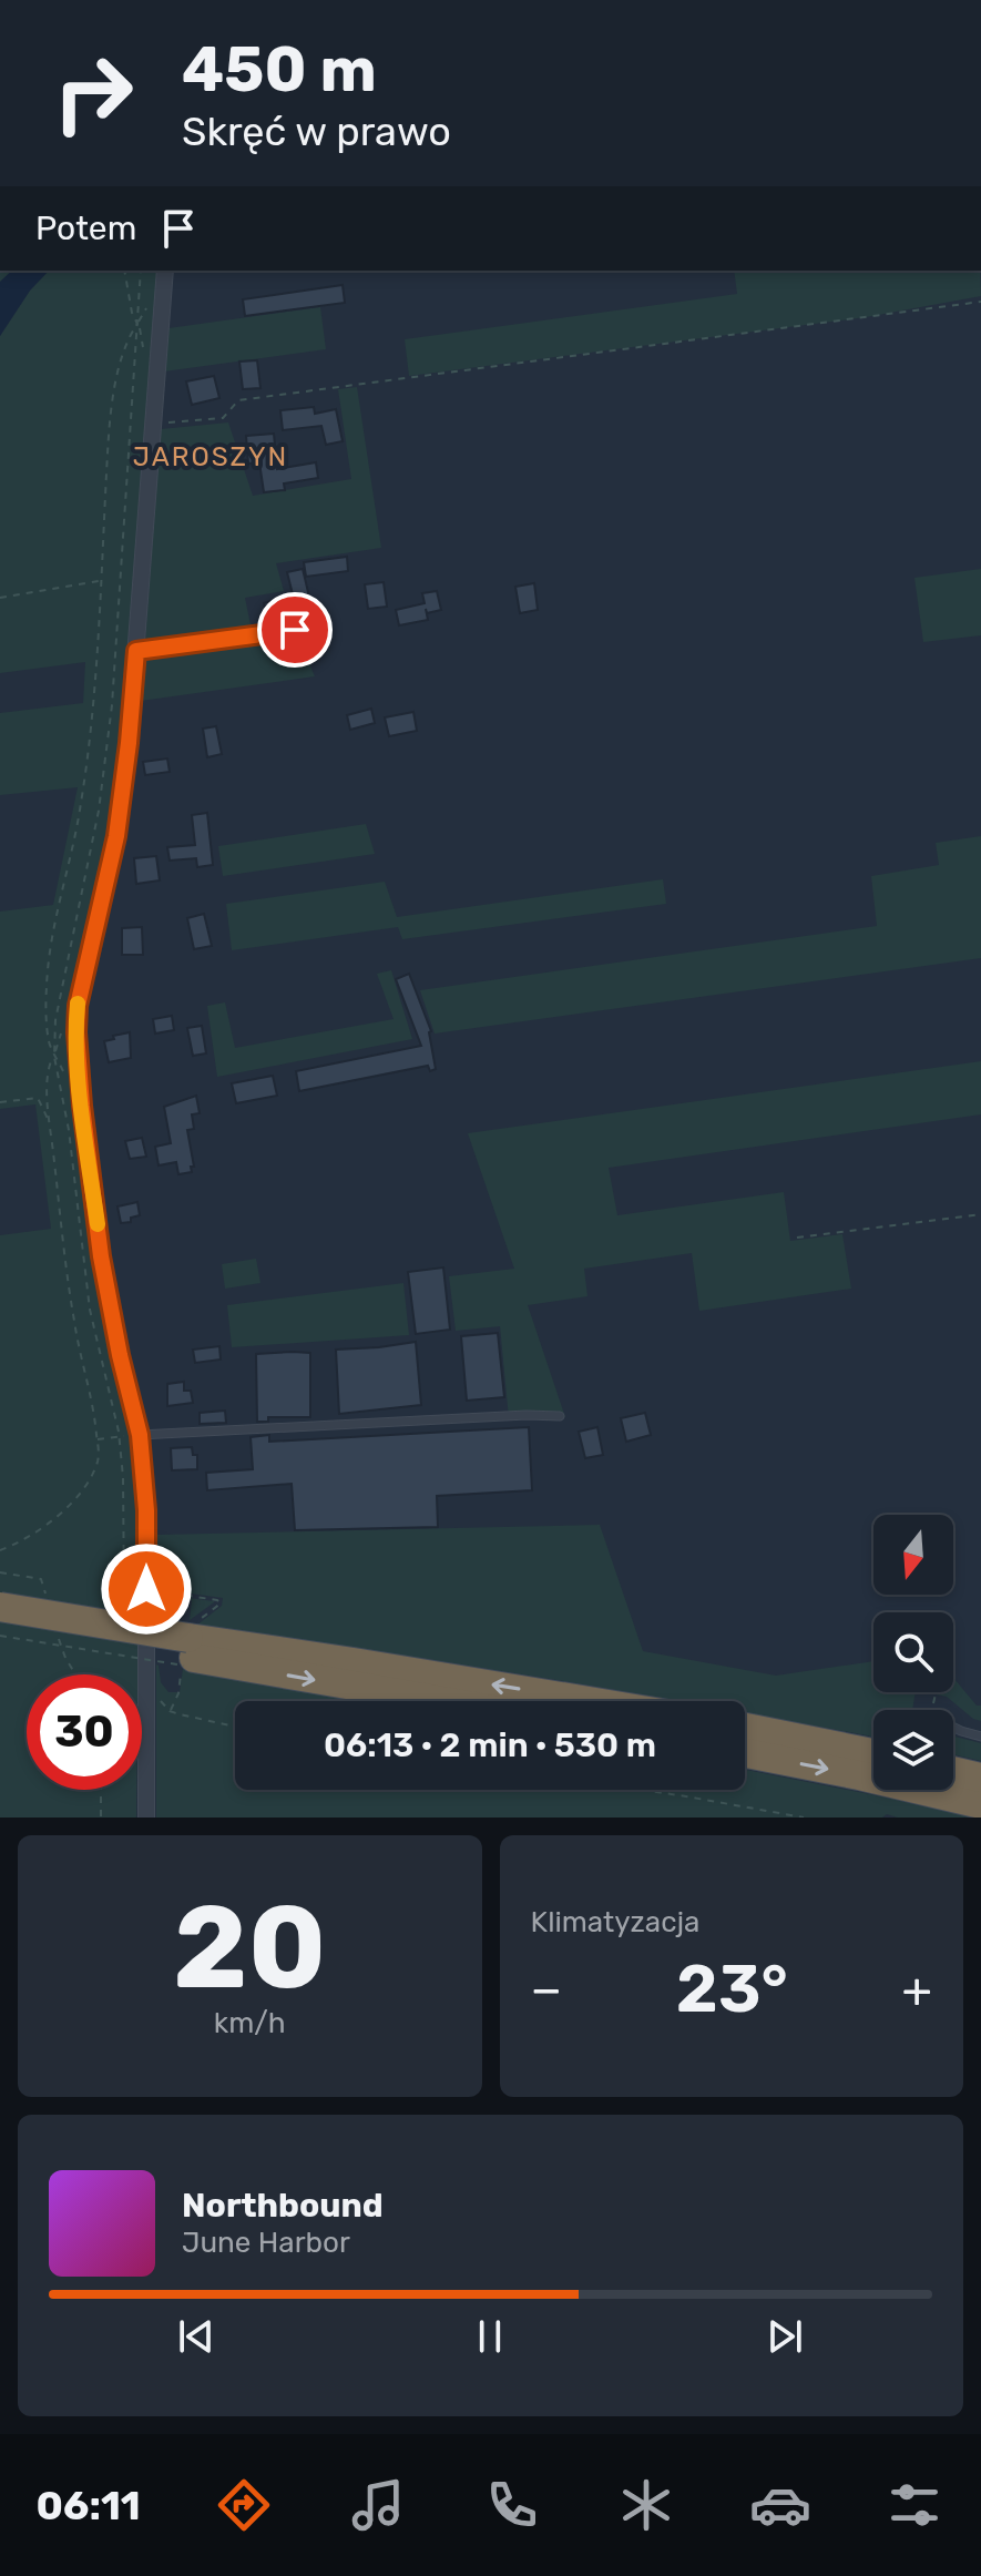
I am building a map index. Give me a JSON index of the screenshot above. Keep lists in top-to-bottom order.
{
  "districts": ["JAROSZYN"],
  "north": "bottom",
  "page": {
    "turn": ["450 m", "Skręć w prawo"],
    "then": "Potem",
    "limit": "30",
    "trip": "06:13 · 2 min · 530 m",
    "tile": [
      ["20", "km/h"],
      "Klimatyzacja"
    ],
    "heat": ["−", "23°", "+"],
    "song": ["Northbound", "June Harbor"],
    "tabs": "06:11"
  }
}
